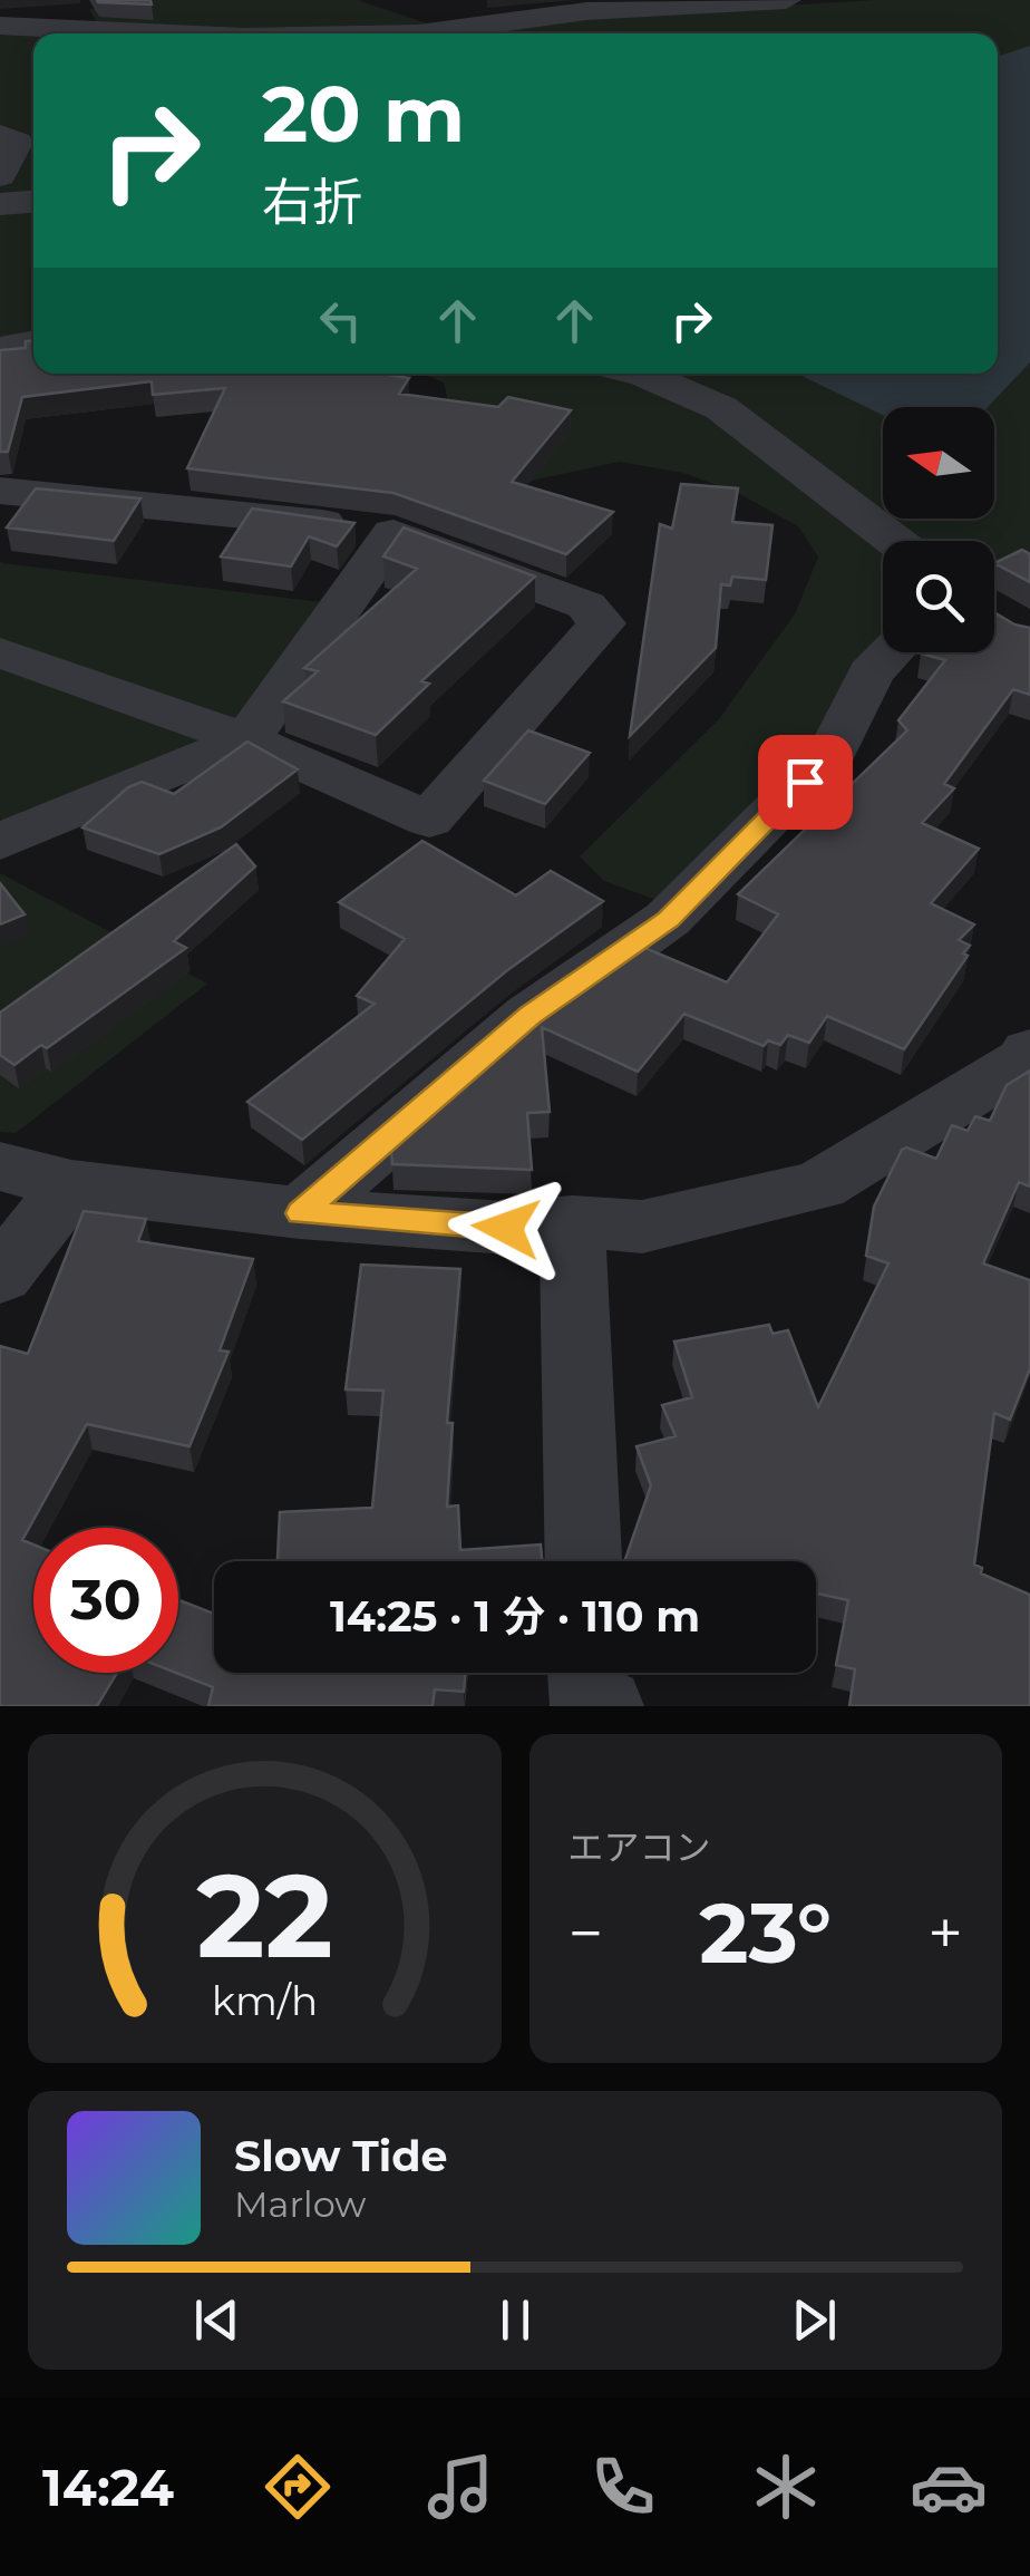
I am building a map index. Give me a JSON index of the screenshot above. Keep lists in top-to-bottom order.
{
  "north": "left",
  "page": {
    "turn": ["20 m", "右折"],
    "limit": "30",
    "trip": "14:25 · 1 分 · 110 m",
    "tile": "エアコン",
    "heat": ["−", "23°", "+"],
    "song": ["Slow Tide", "Marlow"],
    "tabs": "14:24",
    "gauge": ["22", "km/h"]
  }
}
